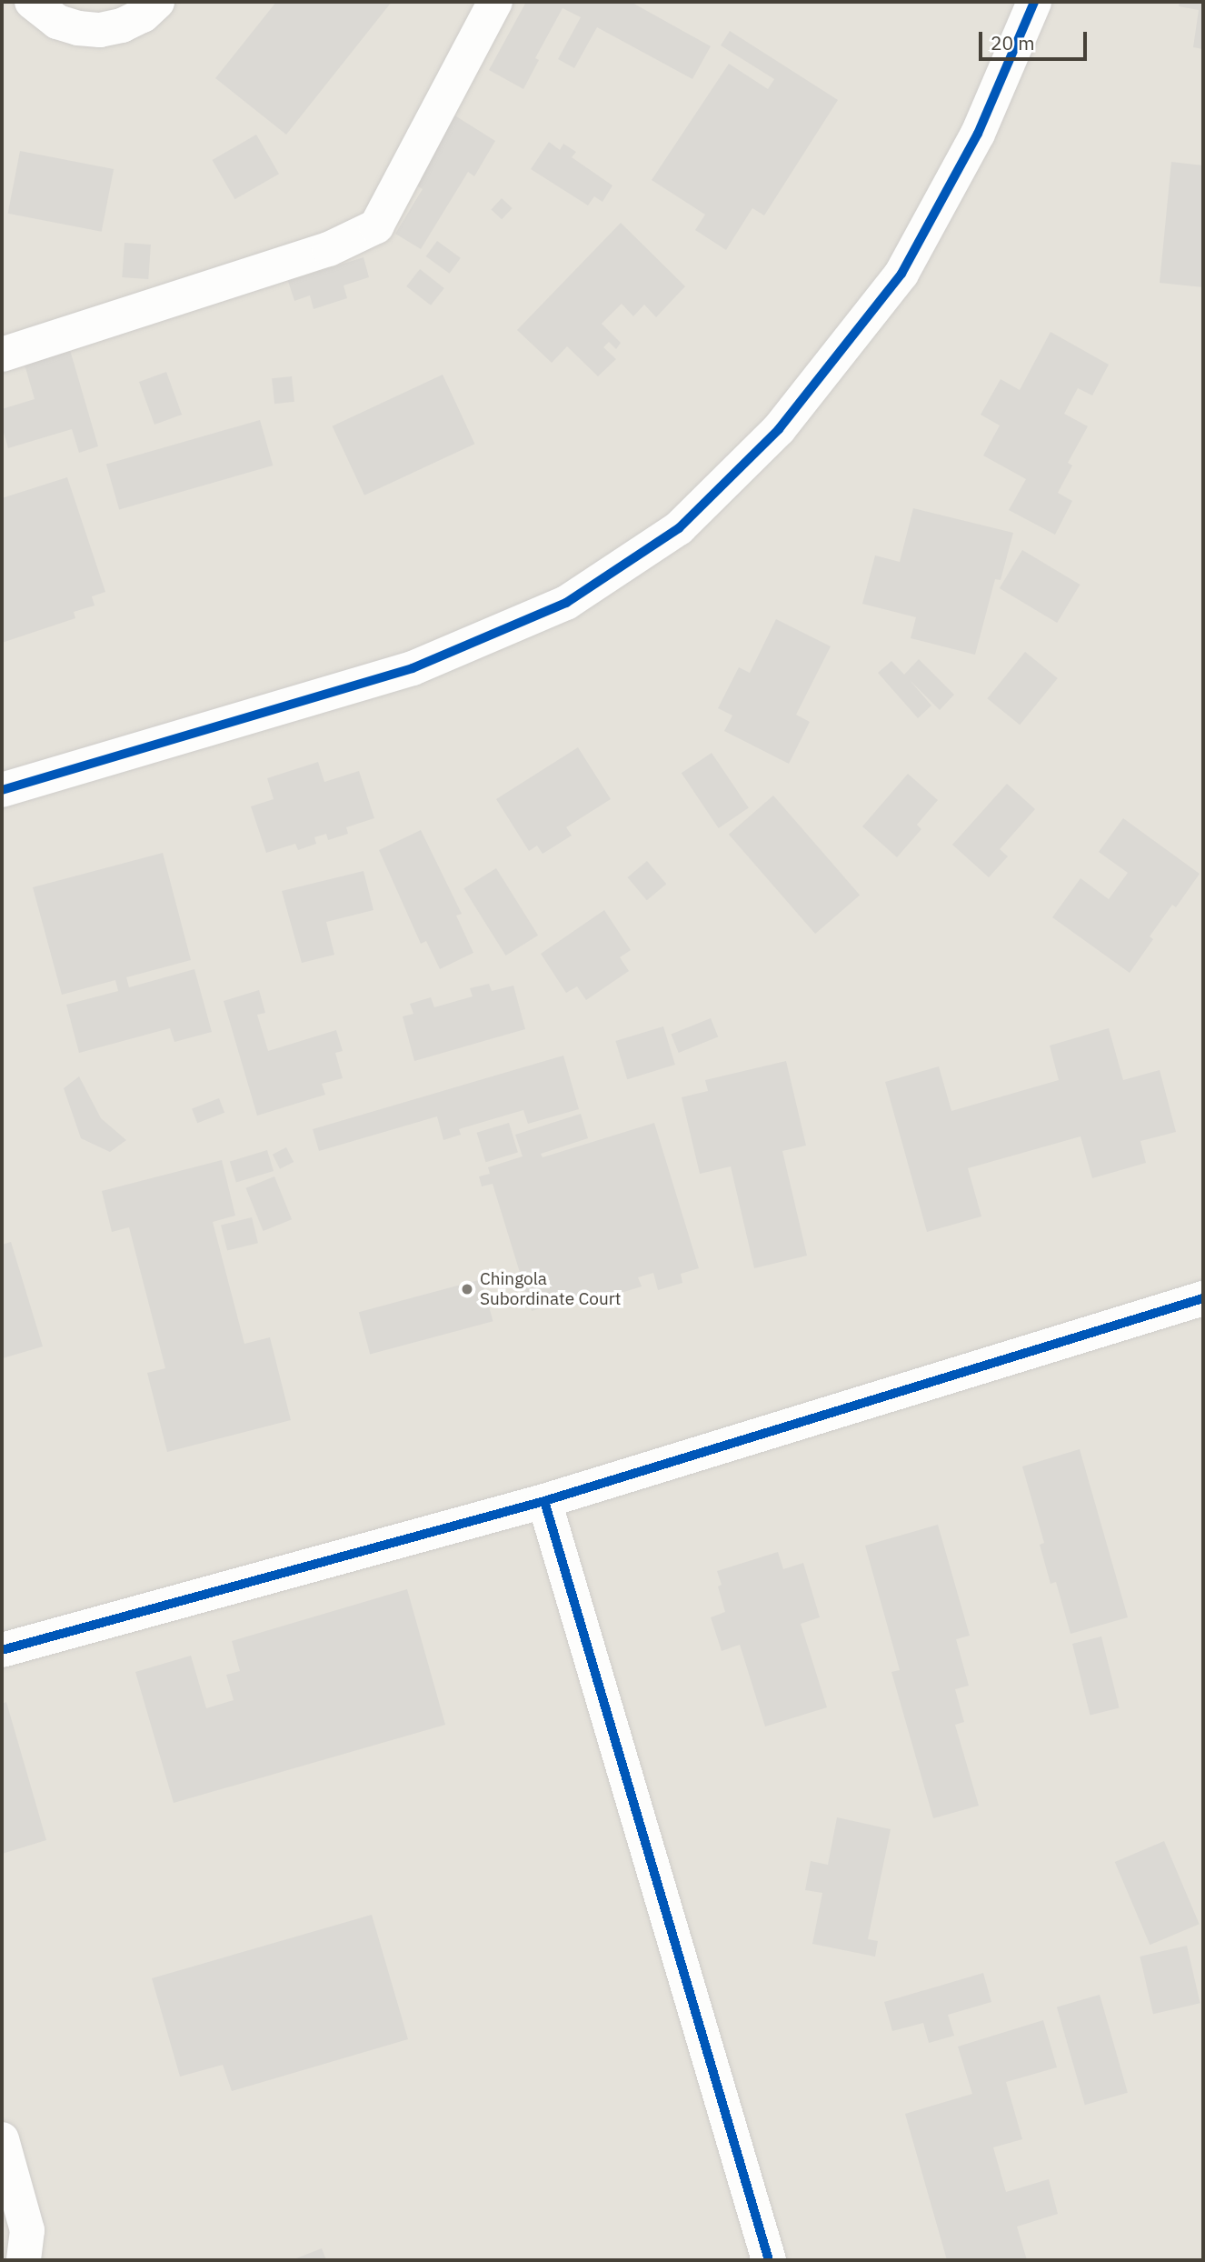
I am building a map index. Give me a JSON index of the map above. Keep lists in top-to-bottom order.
{
  "places": ["Chingola Subordinate Court"],
  "scale_bar": "20 m"
}
